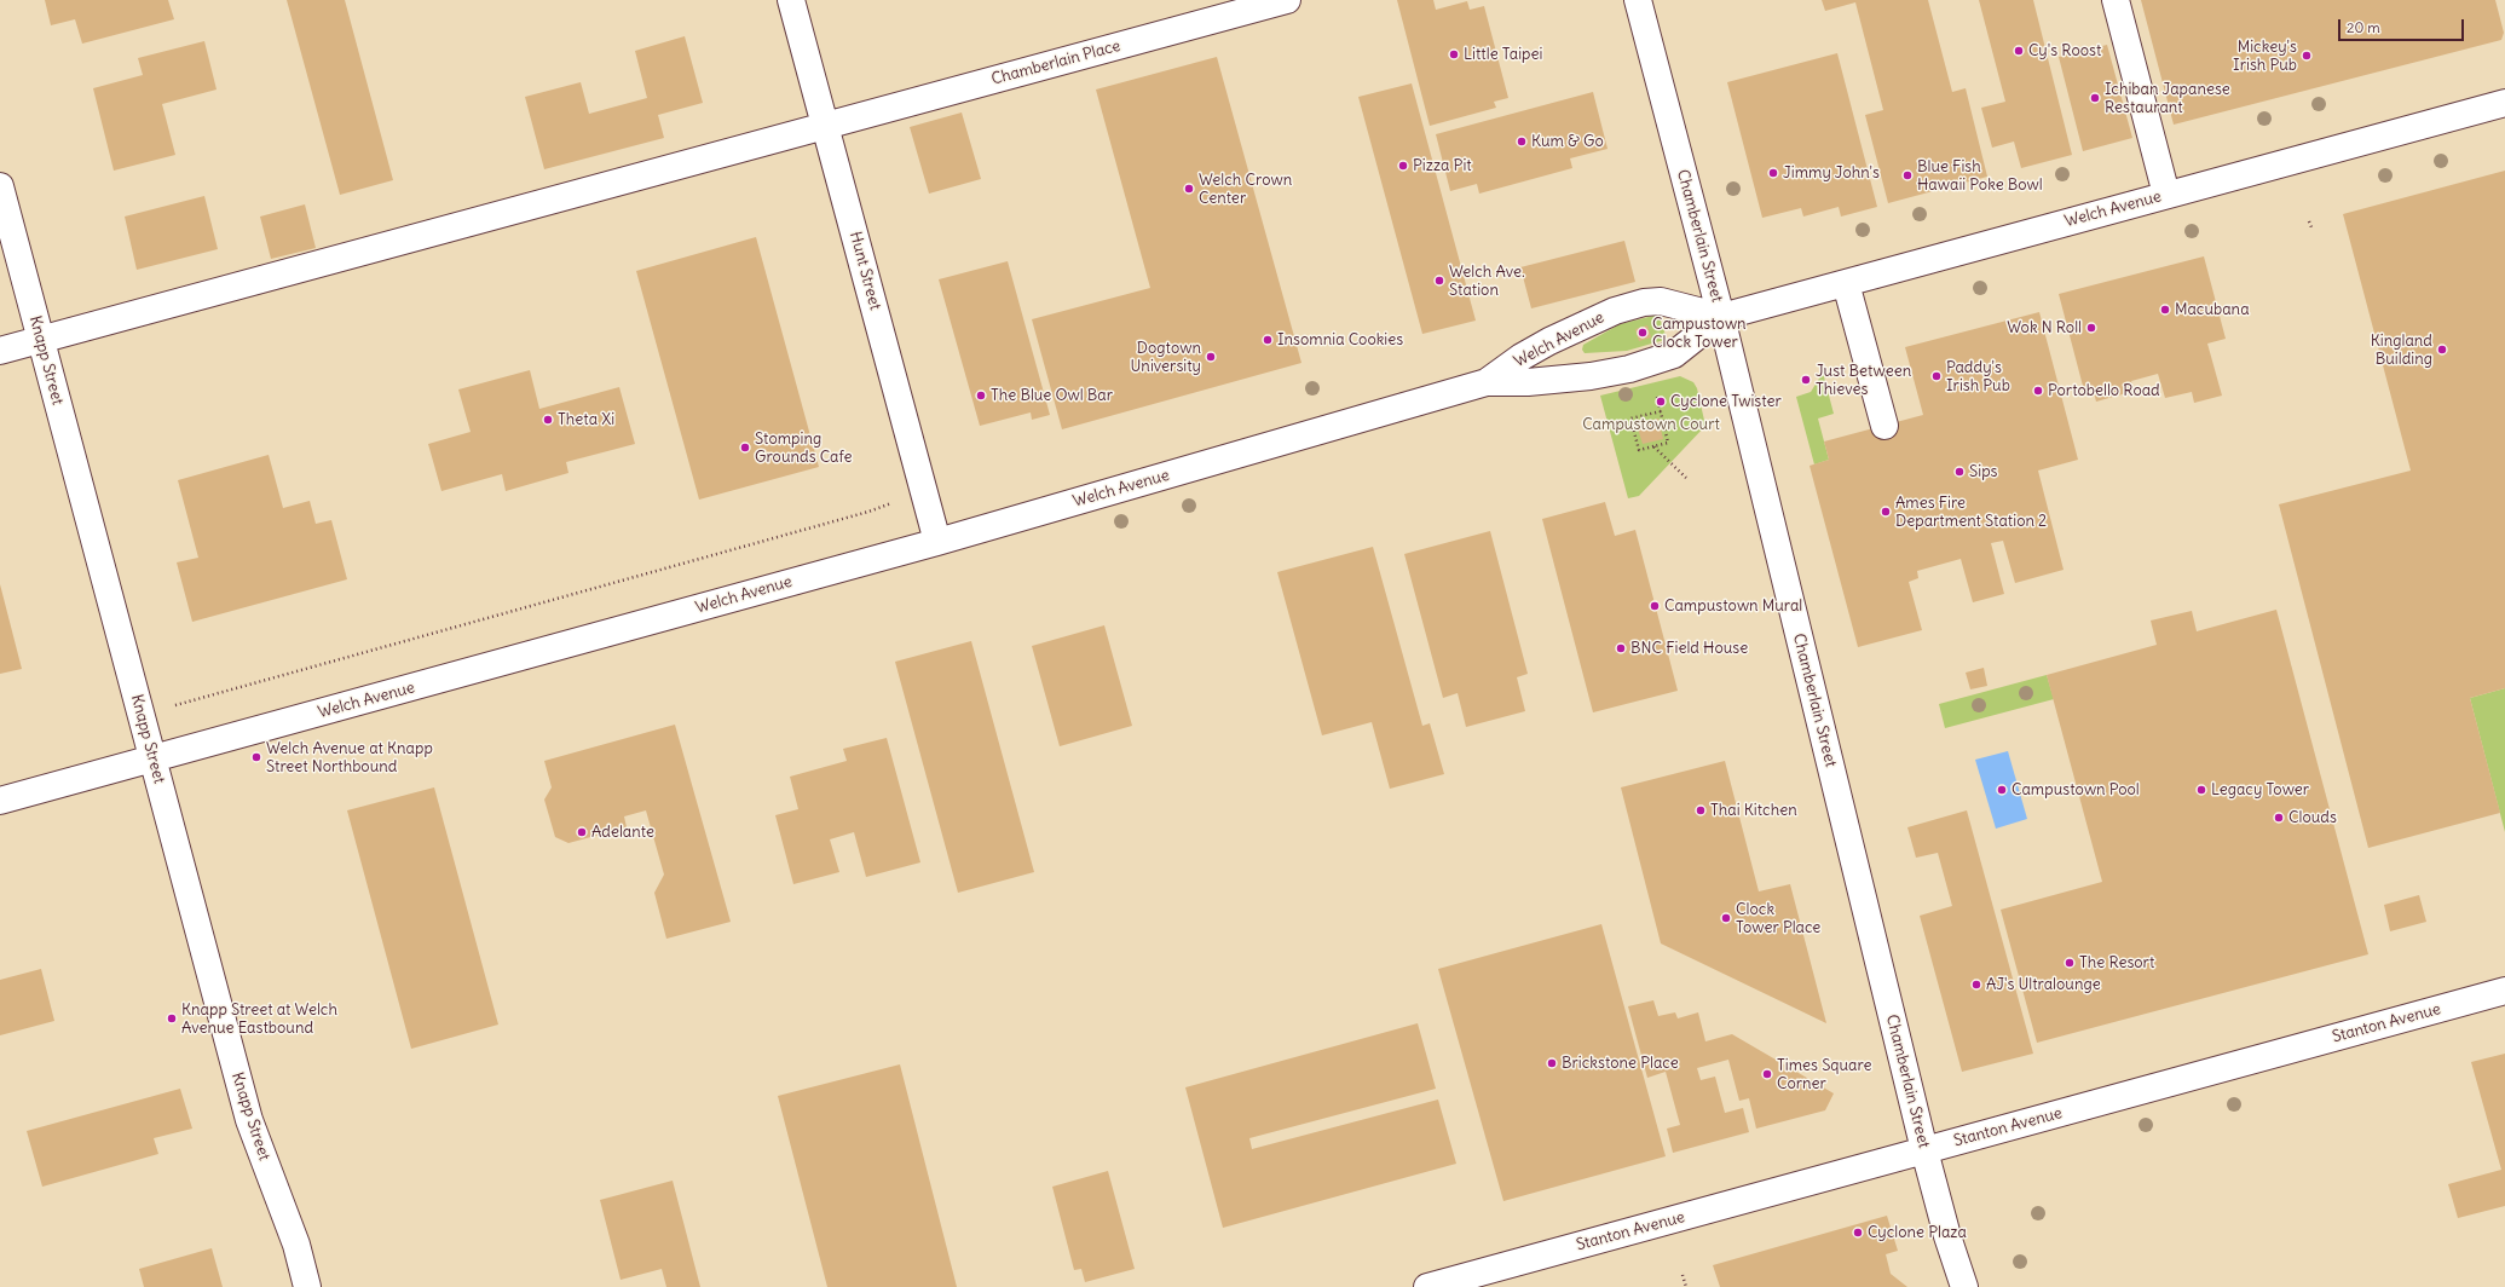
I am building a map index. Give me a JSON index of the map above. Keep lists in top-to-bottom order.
{
  "streets": {
    "street": [
      "Chamberlain Place",
      "Welch Avenue",
      "Chamberlain Street",
      "Hunt Street",
      "Knapp Street",
      "Stanton Avenue"
    ]
  },
  "crossings": [
    ["Chamberlain Place", "Hunt Street"],
    ["Chamberlain Place", "Knapp Street"],
    ["Welch Avenue", "Chamberlain Street"],
    ["Welch Avenue", "Hunt Street"],
    ["Welch Avenue", "Knapp Street"],
    ["Chamberlain Street", "Stanton Avenue"]
  ],
  "parks": ["Campustown Court"],
  "places": [
    "Cy's Roost",
    "Little Taipei",
    "Mickey's Irish Pub",
    "Ichiban Japanese Restaurant",
    "Kum & Go",
    "Pizza Pit",
    "Jimmy John's",
    "Blue Fish Hawaii Poke Bowl",
    "Welch Crown Center",
    "Welch Ave. Station",
    "Macubana",
    "Wok N Roll",
    "Campustown Clock Tower",
    "Insomnia Cookies",
    "Kingland Building",
    "Dogtown University",
    "Paddy's Irish Pub",
    "Just Between Thieves",
    "Portobello Road",
    "The Blue Owl Bar",
    "Cyclone Twister",
    "Theta Xi",
    "Stomping Grounds Cafe",
    "Sips",
    "Ames Fire Department Station 2",
    "Campustown Mural",
    "BNC Field House",
    "Welch Avenue at Knapp Street Northbound",
    "Campustown Pool",
    "Legacy Tower",
    "Thai Kitchen",
    "Clouds",
    "Adelante",
    "Clock Tower Place",
    "The Resort",
    "AJ's Ultralounge",
    "Knapp Street at Welch Avenue Eastbound",
    "Brickstone Place",
    "Times Square Corner",
    "Cyclone Plaza"
  ],
  "scale_bar": "20 m"
}
